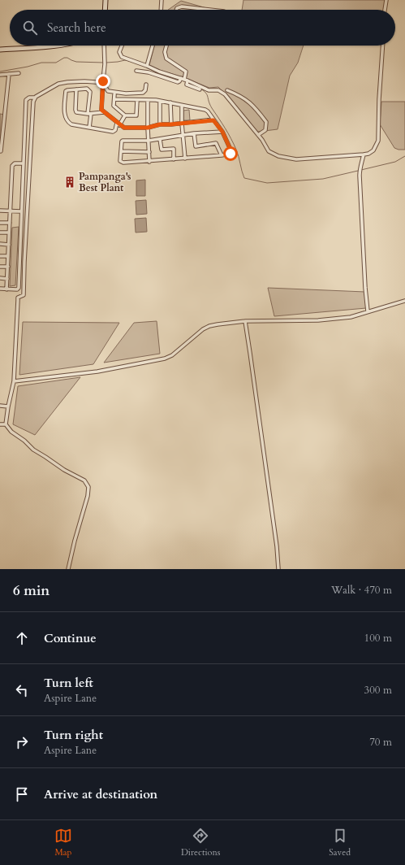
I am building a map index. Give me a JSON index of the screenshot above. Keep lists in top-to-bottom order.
{
  "places": {
    "building": ["Pampanga's Best Plant"]
  },
  "page": {
    "search": "Search here",
    "heading": ["6 min", "Walk · 470 m"],
    "list": [
      ["Continue", "100 m"],
      ["Turn left", "Aspire Lane", "300 m"],
      ["Turn right", "Aspire Lane", "70 m"],
      "Arrive at destination"
    ],
    "nav": ["Map", "Directions", "Saved"]
  }
}
